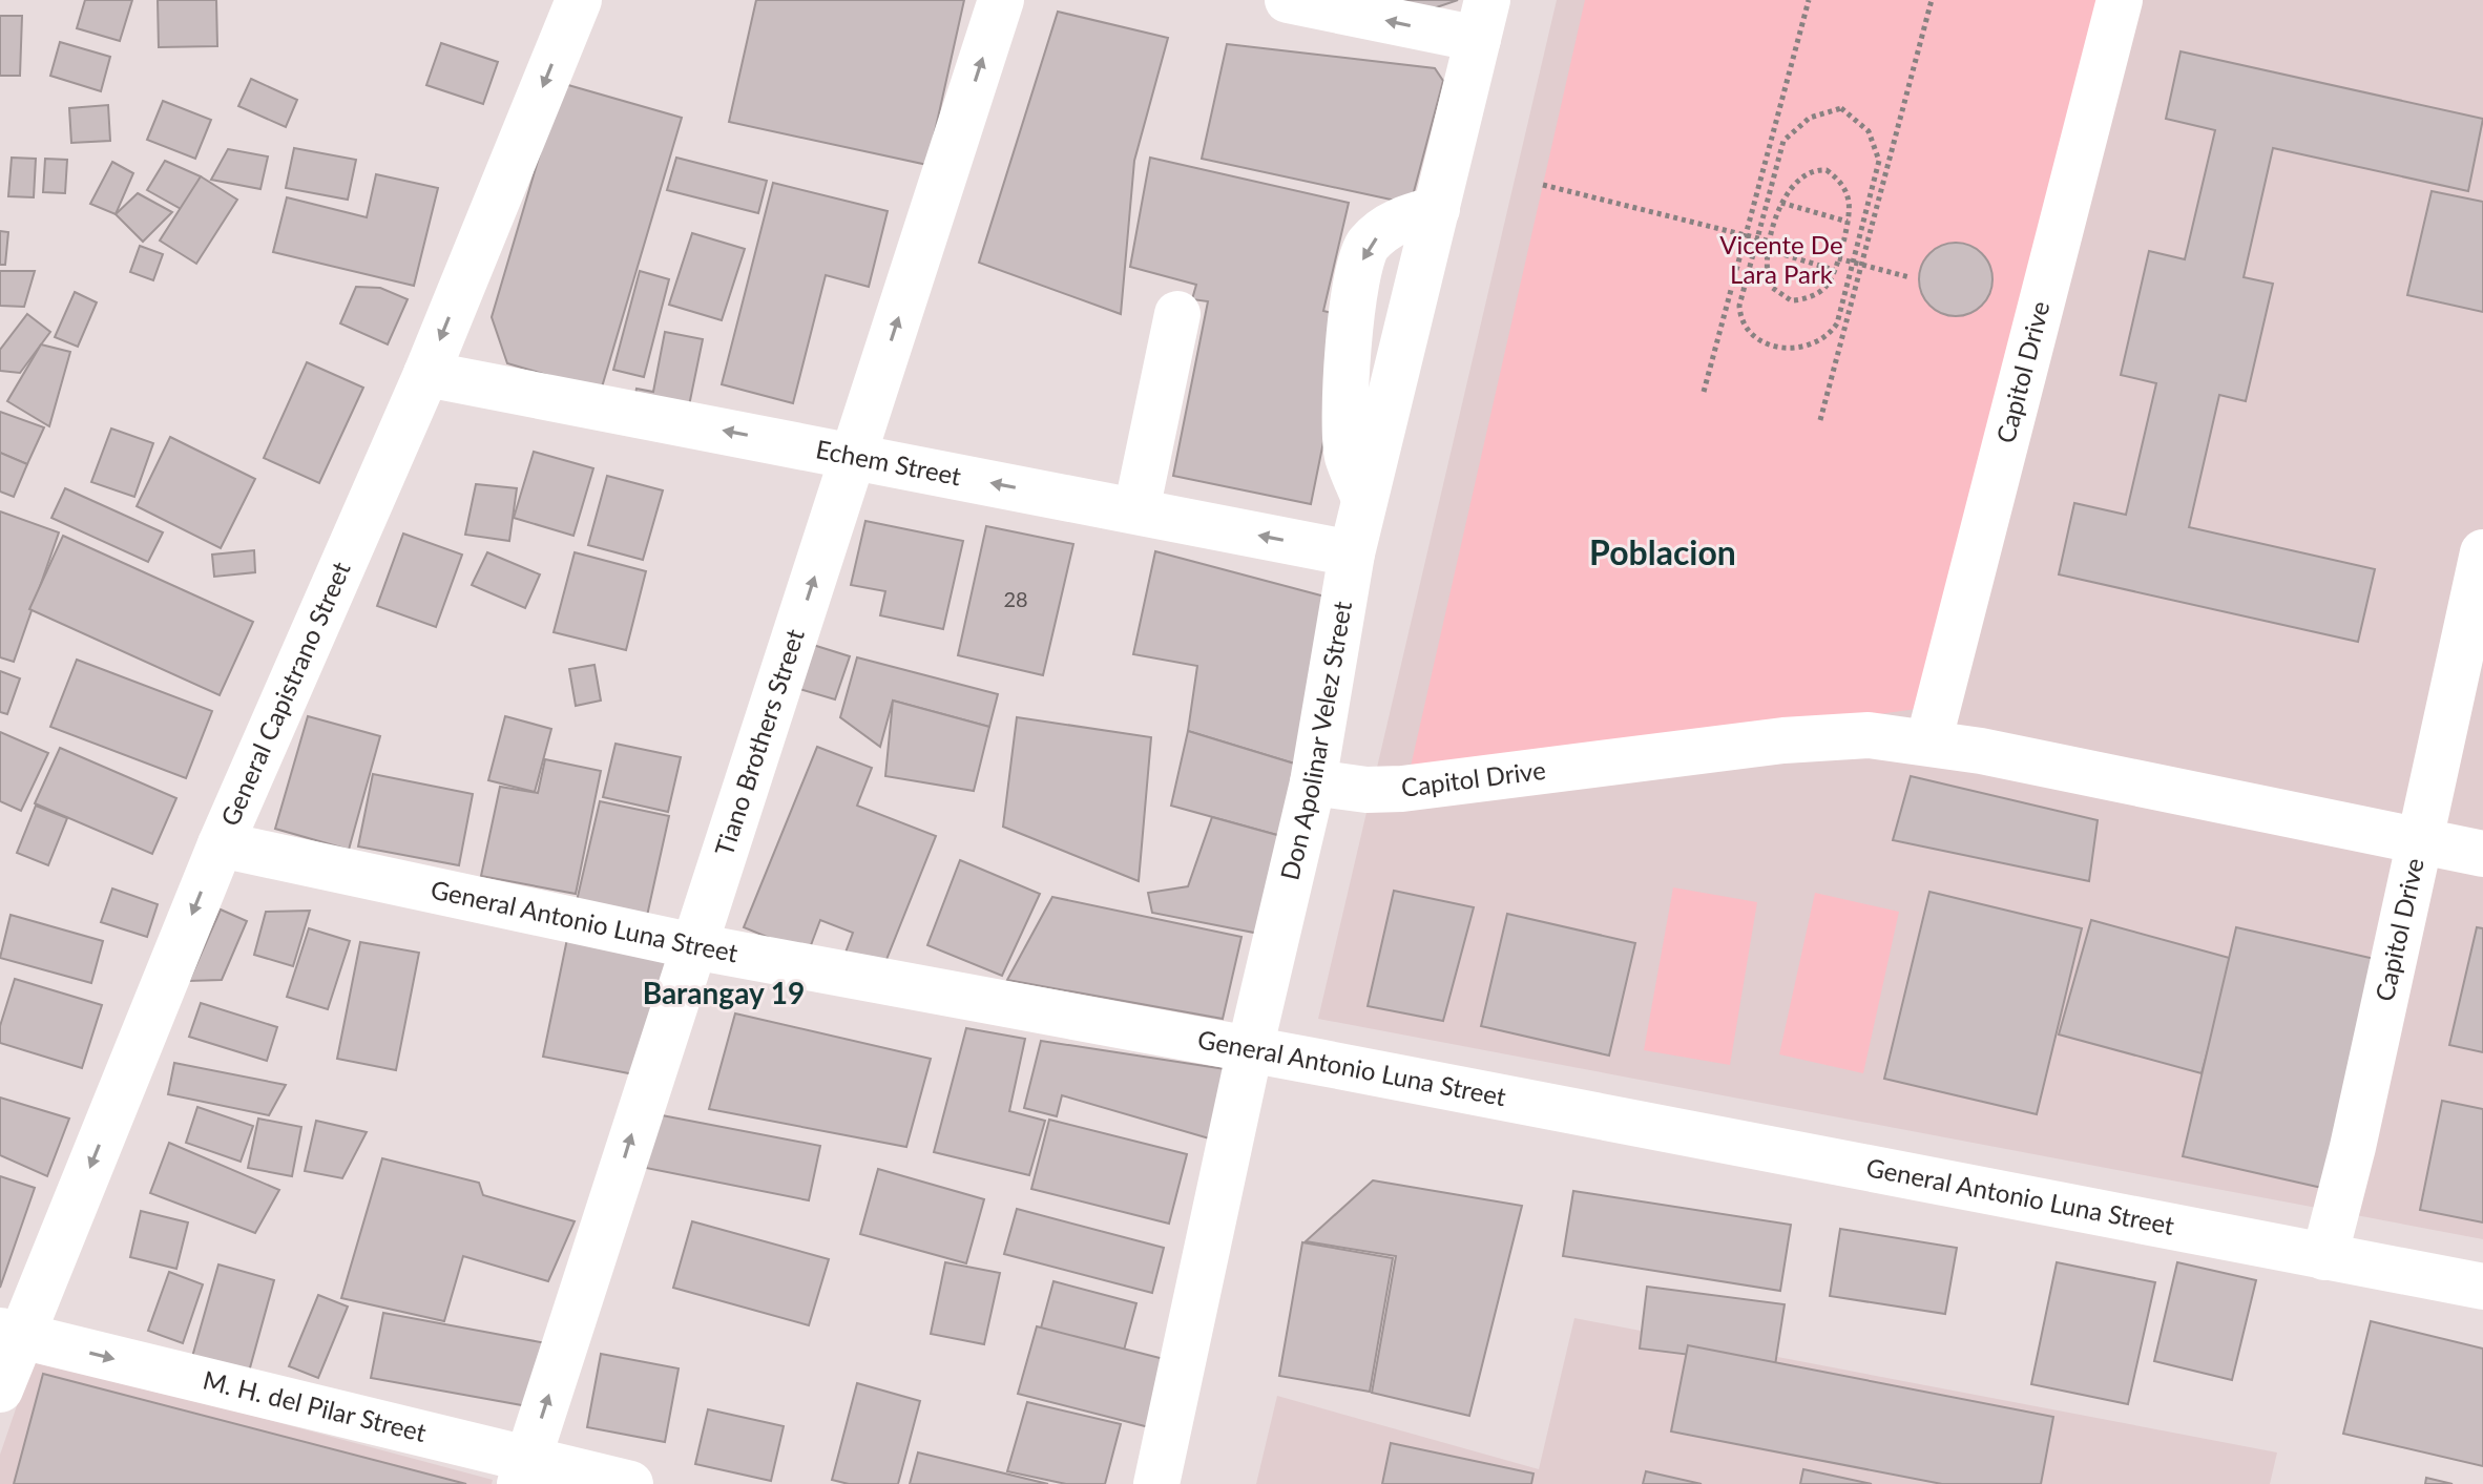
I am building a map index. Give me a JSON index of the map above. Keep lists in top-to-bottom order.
{
  "streets": {
    "street": [
      "Capitol Drive",
      "Echem Street",
      "General Capistrano Street",
      "Don Apolinar Velez Street",
      "Tiano Brothers Street",
      "General Antonio Luna Street",
      "M. H. del Pilar Street"
    ]
  },
  "crossings": [
    ["Capitol Drive", "Don Apolinar Velez Street"],
    ["Capitol Drive", "General Antonio Luna Street"],
    ["Echem Street", "General Capistrano Street"],
    ["Echem Street", "Don Apolinar Velez Street"],
    ["Echem Street", "Tiano Brothers Street"],
    ["General Capistrano Street", "General Antonio Luna Street"],
    ["General Capistrano Street", "M. H. del Pilar Street"],
    ["Don Apolinar Velez Street", "General Antonio Luna Street"],
    ["Tiano Brothers Street", "General Antonio Luna Street"],
    ["Tiano Brothers Street", "M. H. del Pilar Street"]
  ],
  "one_way": [
    "Echem Street",
    "General Capistrano Street",
    "Tiano Brothers Street",
    "M. H. del Pilar Street"
  ],
  "districts": ["Poblacion", "Barangay 19"],
  "parks": ["Vicente De Lara Park"],
  "house_numbers": ["28"]
}
